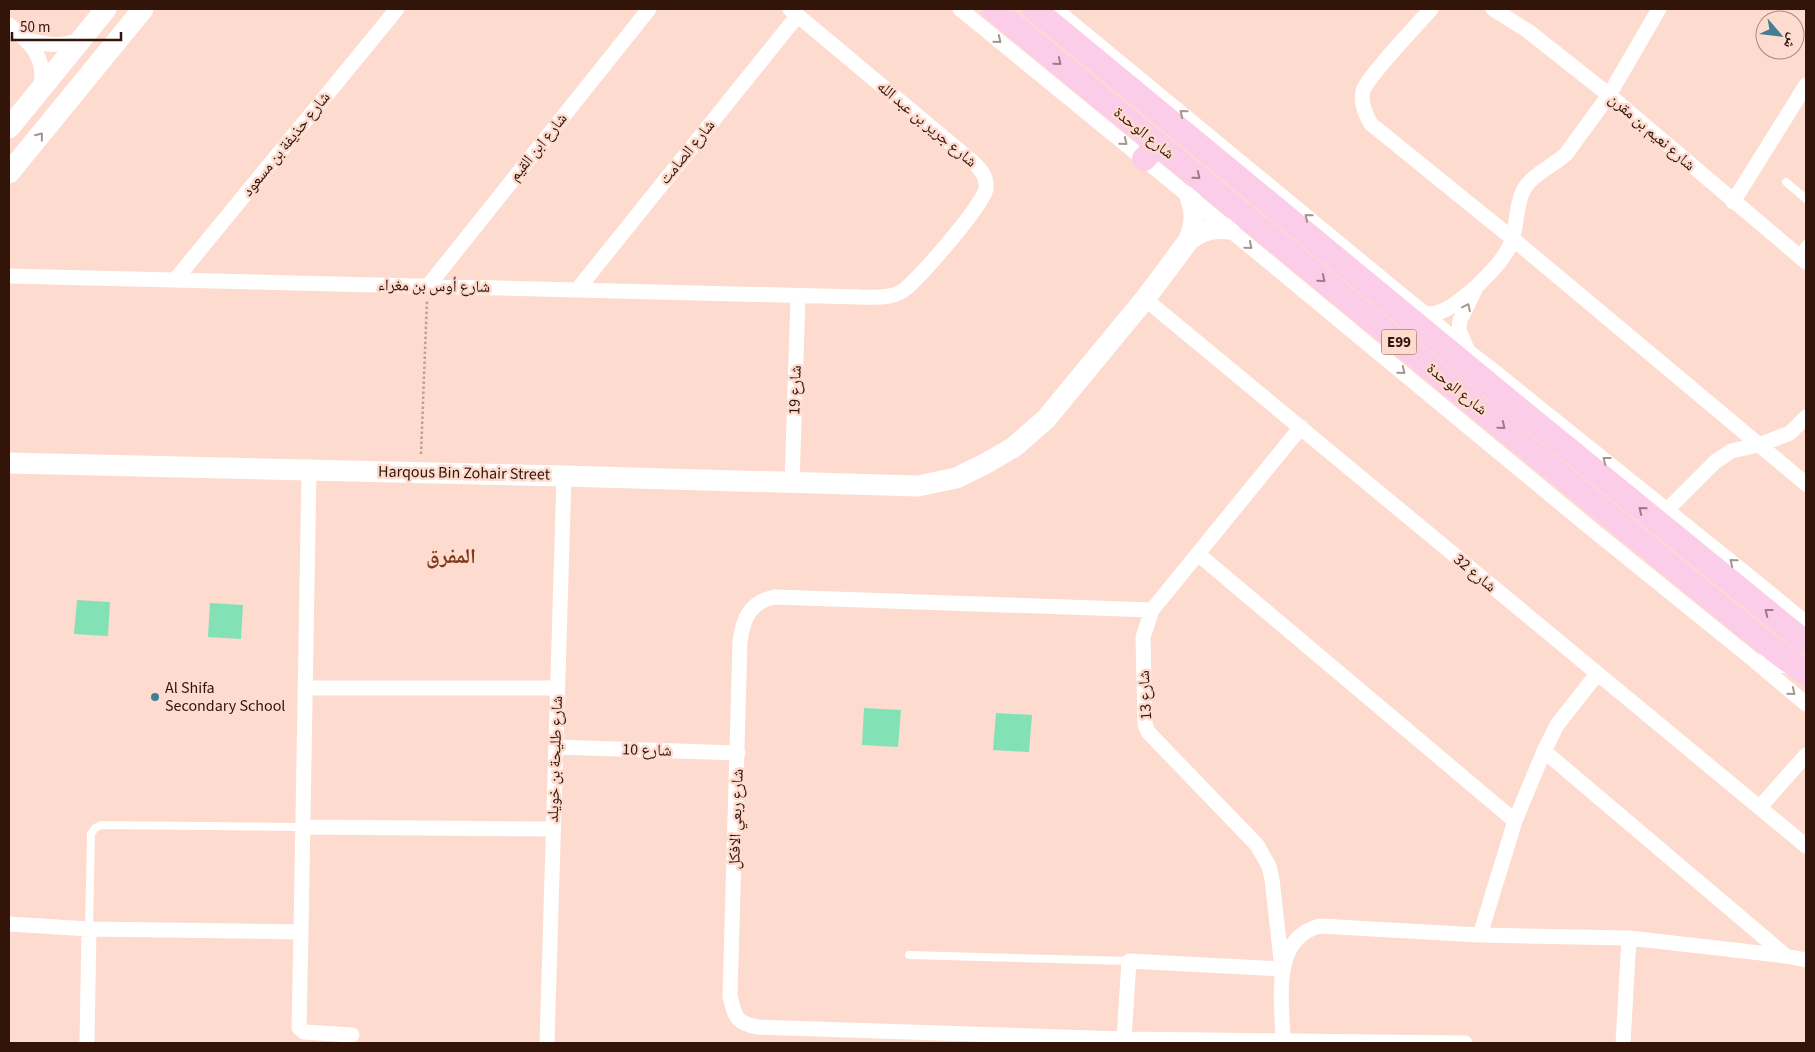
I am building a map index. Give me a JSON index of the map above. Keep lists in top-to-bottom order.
{
  "streets": {
    "main road": ["شارع الوحدة", "E99"],
    "street": [
      "شارع جرير بن عبد الله",
      "شارع نعيم بن مقرن",
      "شارع حذيفة بن مسعود",
      "شارع ابن القيم",
      "شارع الصامت",
      "شارع أوس بن مغراء",
      "شارع 19",
      "Harqous Bin Zohair Street",
      "شارع 32",
      "شارع 13",
      "شارع 10",
      "شارع طليحة بن خويلد",
      "شارع ربعي الافكل"
    ]
  },
  "crossings": [
    ["شارع جرير بن عبد الله", "شارع الصامت"],
    ["شارع جرير بن عبد الله", "شارع أوس بن مغراء"],
    ["شارع حذيفة بن مسعود", "شارع أوس بن مغراء"],
    ["شارع ابن القيم", "شارع أوس بن مغراء"],
    ["شارع الصامت", "شارع أوس بن مغراء"],
    ["شارع أوس بن مغراء", "شارع 19"],
    ["شارع 19", "Harqous Bin Zohair Street"],
    ["Harqous Bin Zohair Street", "شارع 32"],
    ["Harqous Bin Zohair Street", "شارع طليحة بن خويلد"],
    ["شارع 32", "شارع 13"],
    ["شارع 13", "شارع ربعي الافكل"],
    ["شارع 10", "شارع طليحة بن خويلد"],
    ["شارع 10", "شارع ربعي الافكل"]
  ],
  "districts": ["المفرق"],
  "places": ["Al Shifa Secondary School"],
  "scale_bar": "50 m",
  "north": "bottom right"
}
